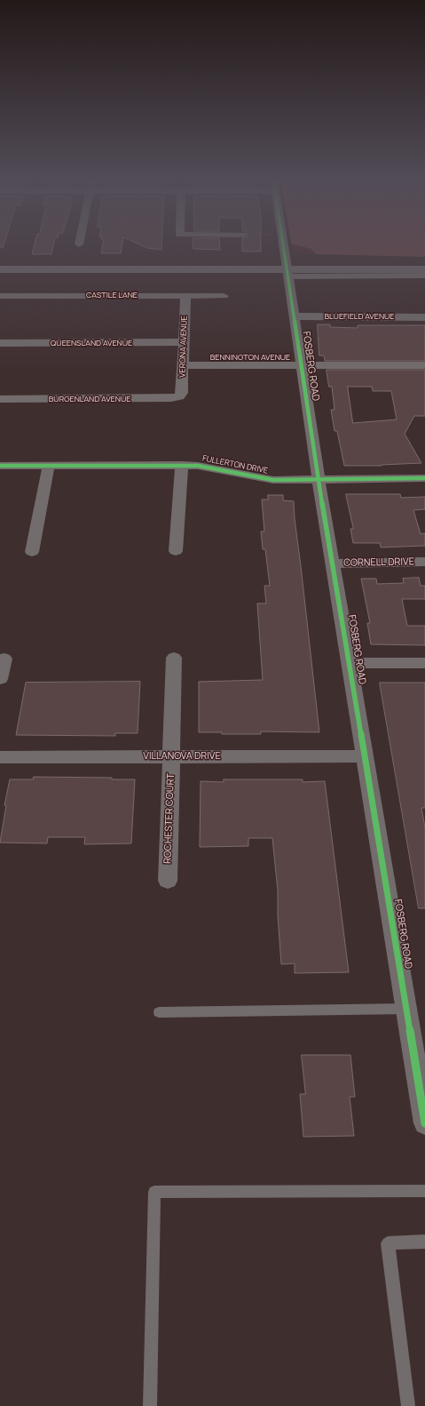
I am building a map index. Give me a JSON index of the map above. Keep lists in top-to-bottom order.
{
  "streets": {
    "street": [
      "CASTILE LANE",
      "BLUEFIELD AVENUE",
      "QUEENSLAND AVENUE",
      "VERONA AVENUE",
      "BENNINGTON AVENUE",
      "FOSBERG ROAD",
      "BURGENLAND AVENUE",
      "FULLERTON DRIVE",
      "CORNELL DRIVE",
      "VILLANOVA DRIVE",
      "ROCHESTER COURT"
    ]
  },
  "crossings": [
    ["CASTILE LANE", "VERONA AVENUE"],
    ["BLUEFIELD AVENUE", "FOSBERG ROAD"],
    ["QUEENSLAND AVENUE", "VERONA AVENUE"],
    ["VERONA AVENUE", "BENNINGTON AVENUE"],
    ["VERONA AVENUE", "BURGENLAND AVENUE"],
    ["BENNINGTON AVENUE", "FOSBERG ROAD"],
    ["FOSBERG ROAD", "FULLERTON DRIVE"],
    ["FOSBERG ROAD", "CORNELL DRIVE"],
    ["FOSBERG ROAD", "VILLANOVA DRIVE"],
    ["VILLANOVA DRIVE", "ROCHESTER COURT"]
  ]
}
